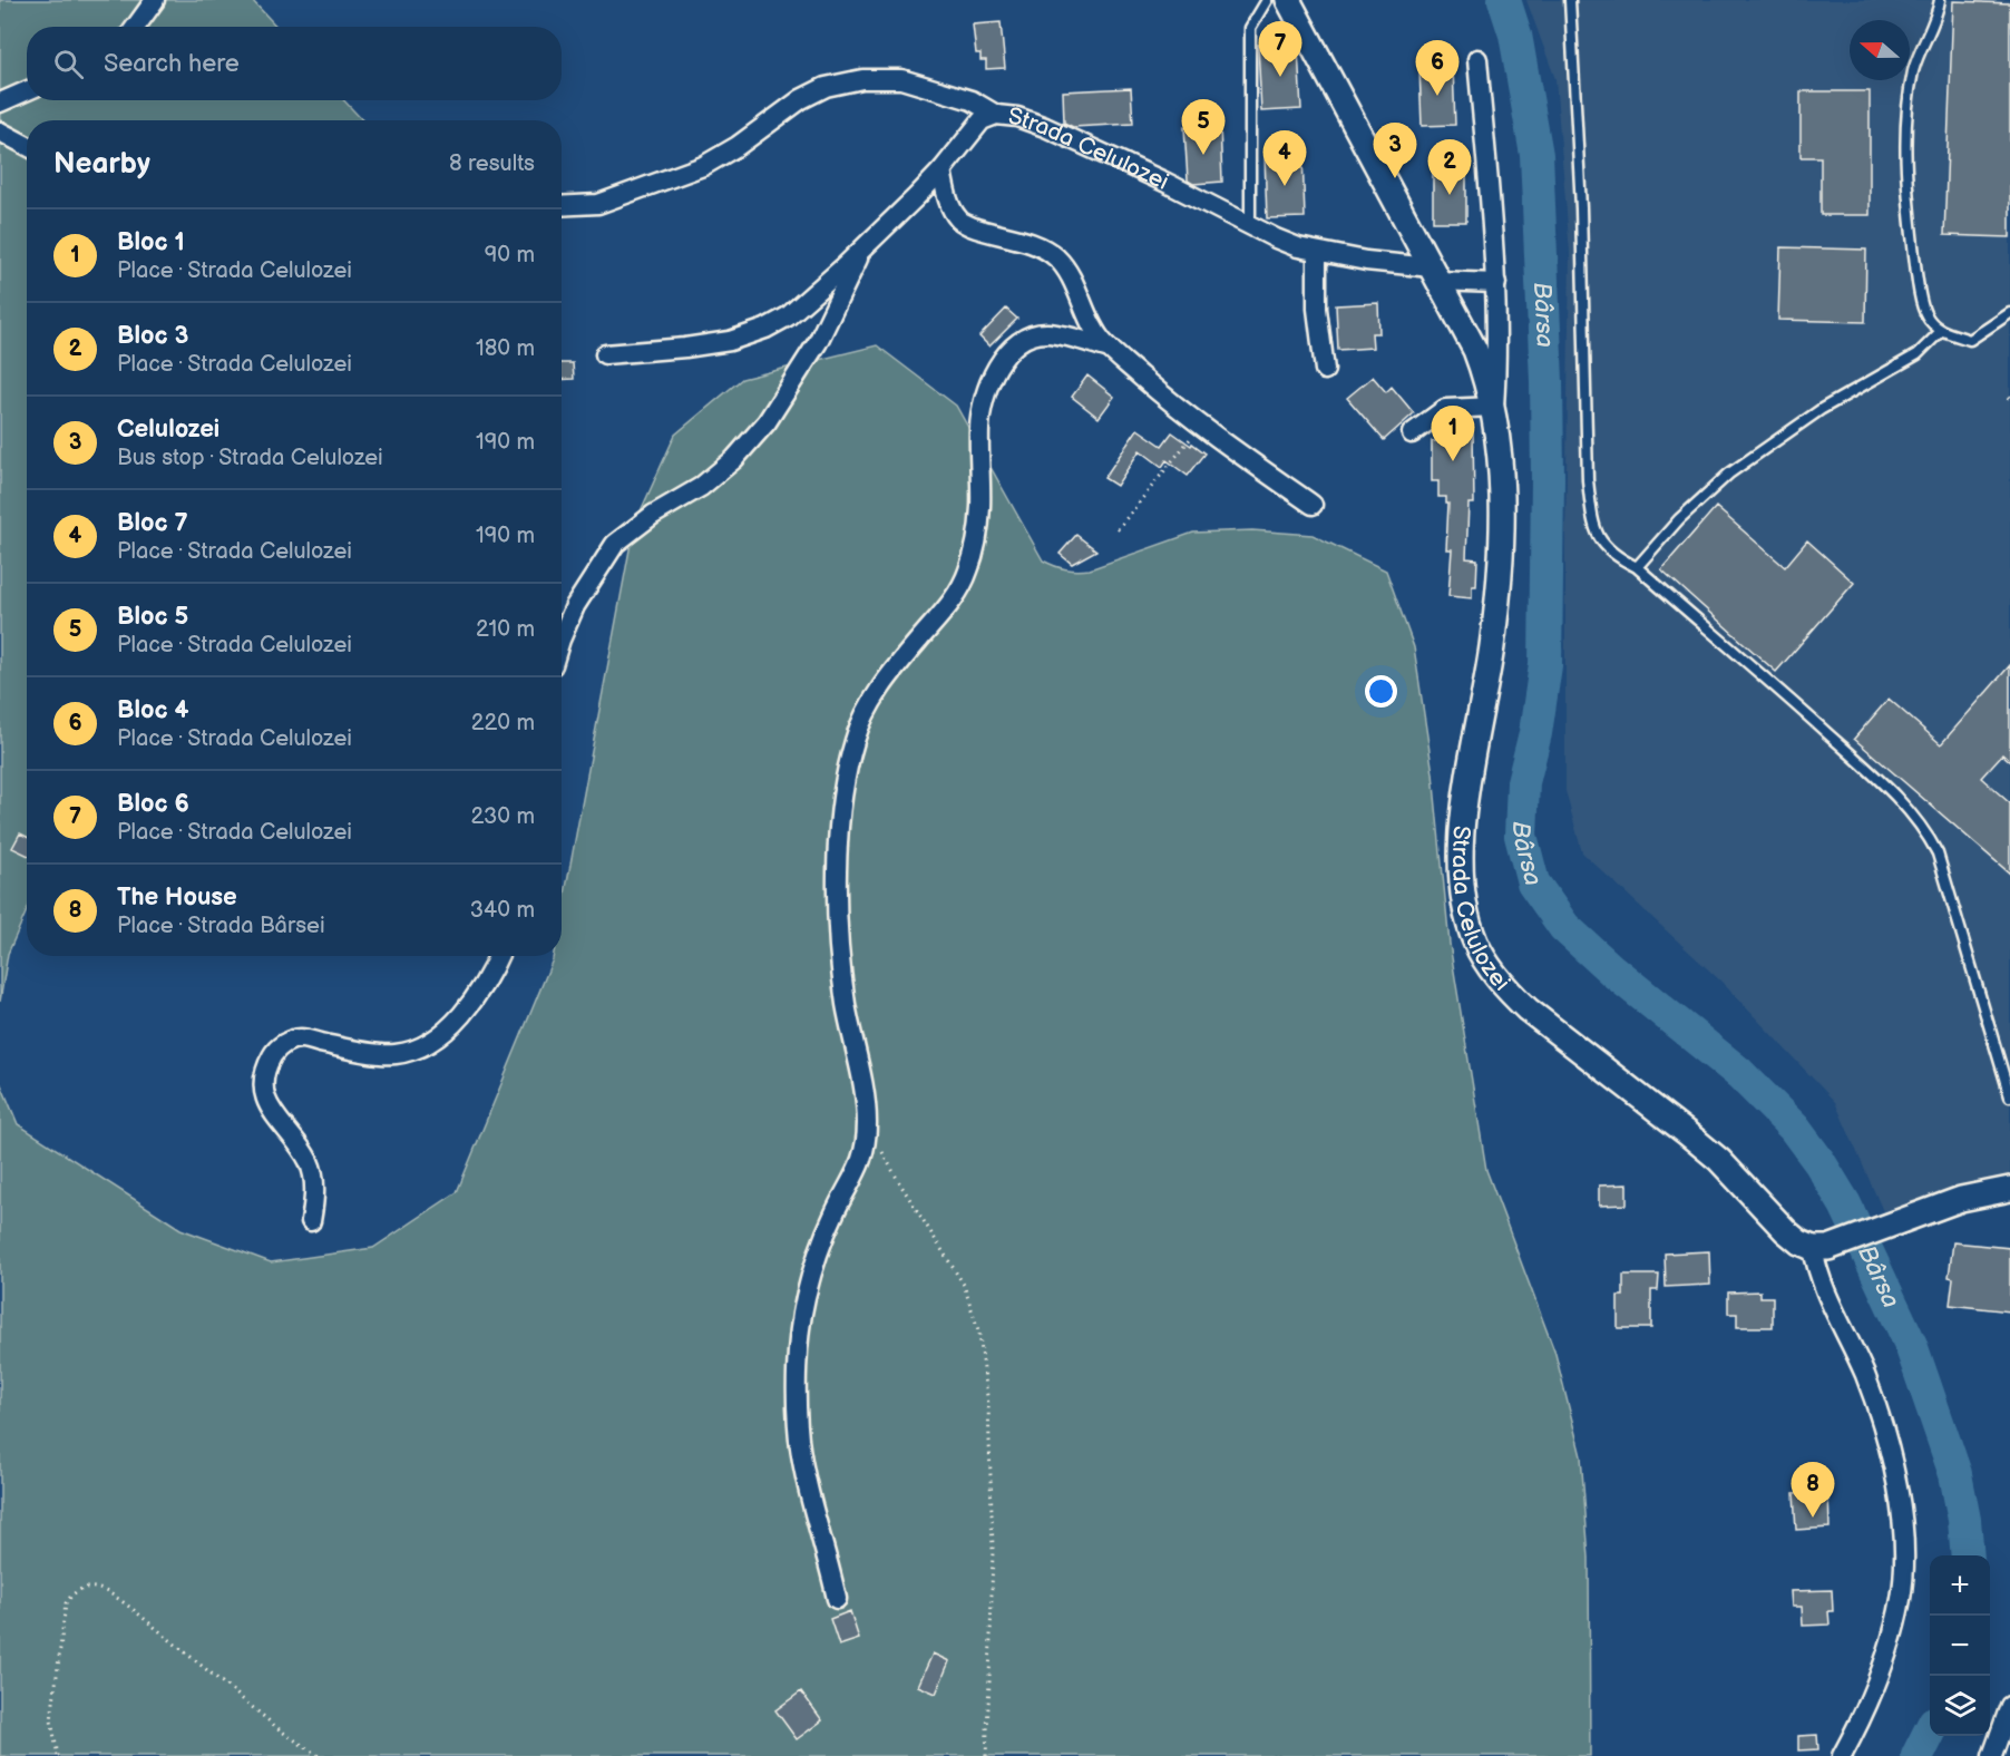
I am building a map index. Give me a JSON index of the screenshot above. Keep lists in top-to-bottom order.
{
  "streets": {
    "street": ["Strada Celulozei"]
  },
  "water": ["Bârsa"],
  "north": "left",
  "page": {
    "pins": [
      "7",
      "6",
      "5",
      "3",
      "4",
      "2",
      "1",
      "8"
    ],
    "search": "Search here",
    "heading": ["Nearby", "8 results"],
    "list": [
      {
        "mark": "1",
        "name": "Bloc 1",
        "note": "Place · Strada Celulozei",
        "value": "90 m"
      },
      {
        "mark": "2",
        "name": "Bloc 3",
        "note": "Place · Strada Celulozei",
        "value": "180 m"
      },
      {
        "mark": "3",
        "name": "Celulozei",
        "note": "Bus stop · Strada Celulozei",
        "value": "190 m"
      },
      {
        "mark": "4",
        "name": "Bloc 7",
        "note": "Place · Strada Celulozei",
        "value": "190 m"
      },
      {
        "mark": "5",
        "name": "Bloc 5",
        "note": "Place · Strada Celulozei",
        "value": "210 m"
      },
      {
        "mark": "6",
        "name": "Bloc 4",
        "note": "Place · Strada Celulozei",
        "value": "220 m"
      },
      {
        "mark": "7",
        "name": "Bloc 6",
        "note": "Place · Strada Celulozei",
        "value": "230 m"
      },
      {
        "mark": "8",
        "name": "The House",
        "note": "Place · Strada Bârsei",
        "value": "340 m"
      }
    ],
    "map_buttons": ["+", "−"]
  }
}
